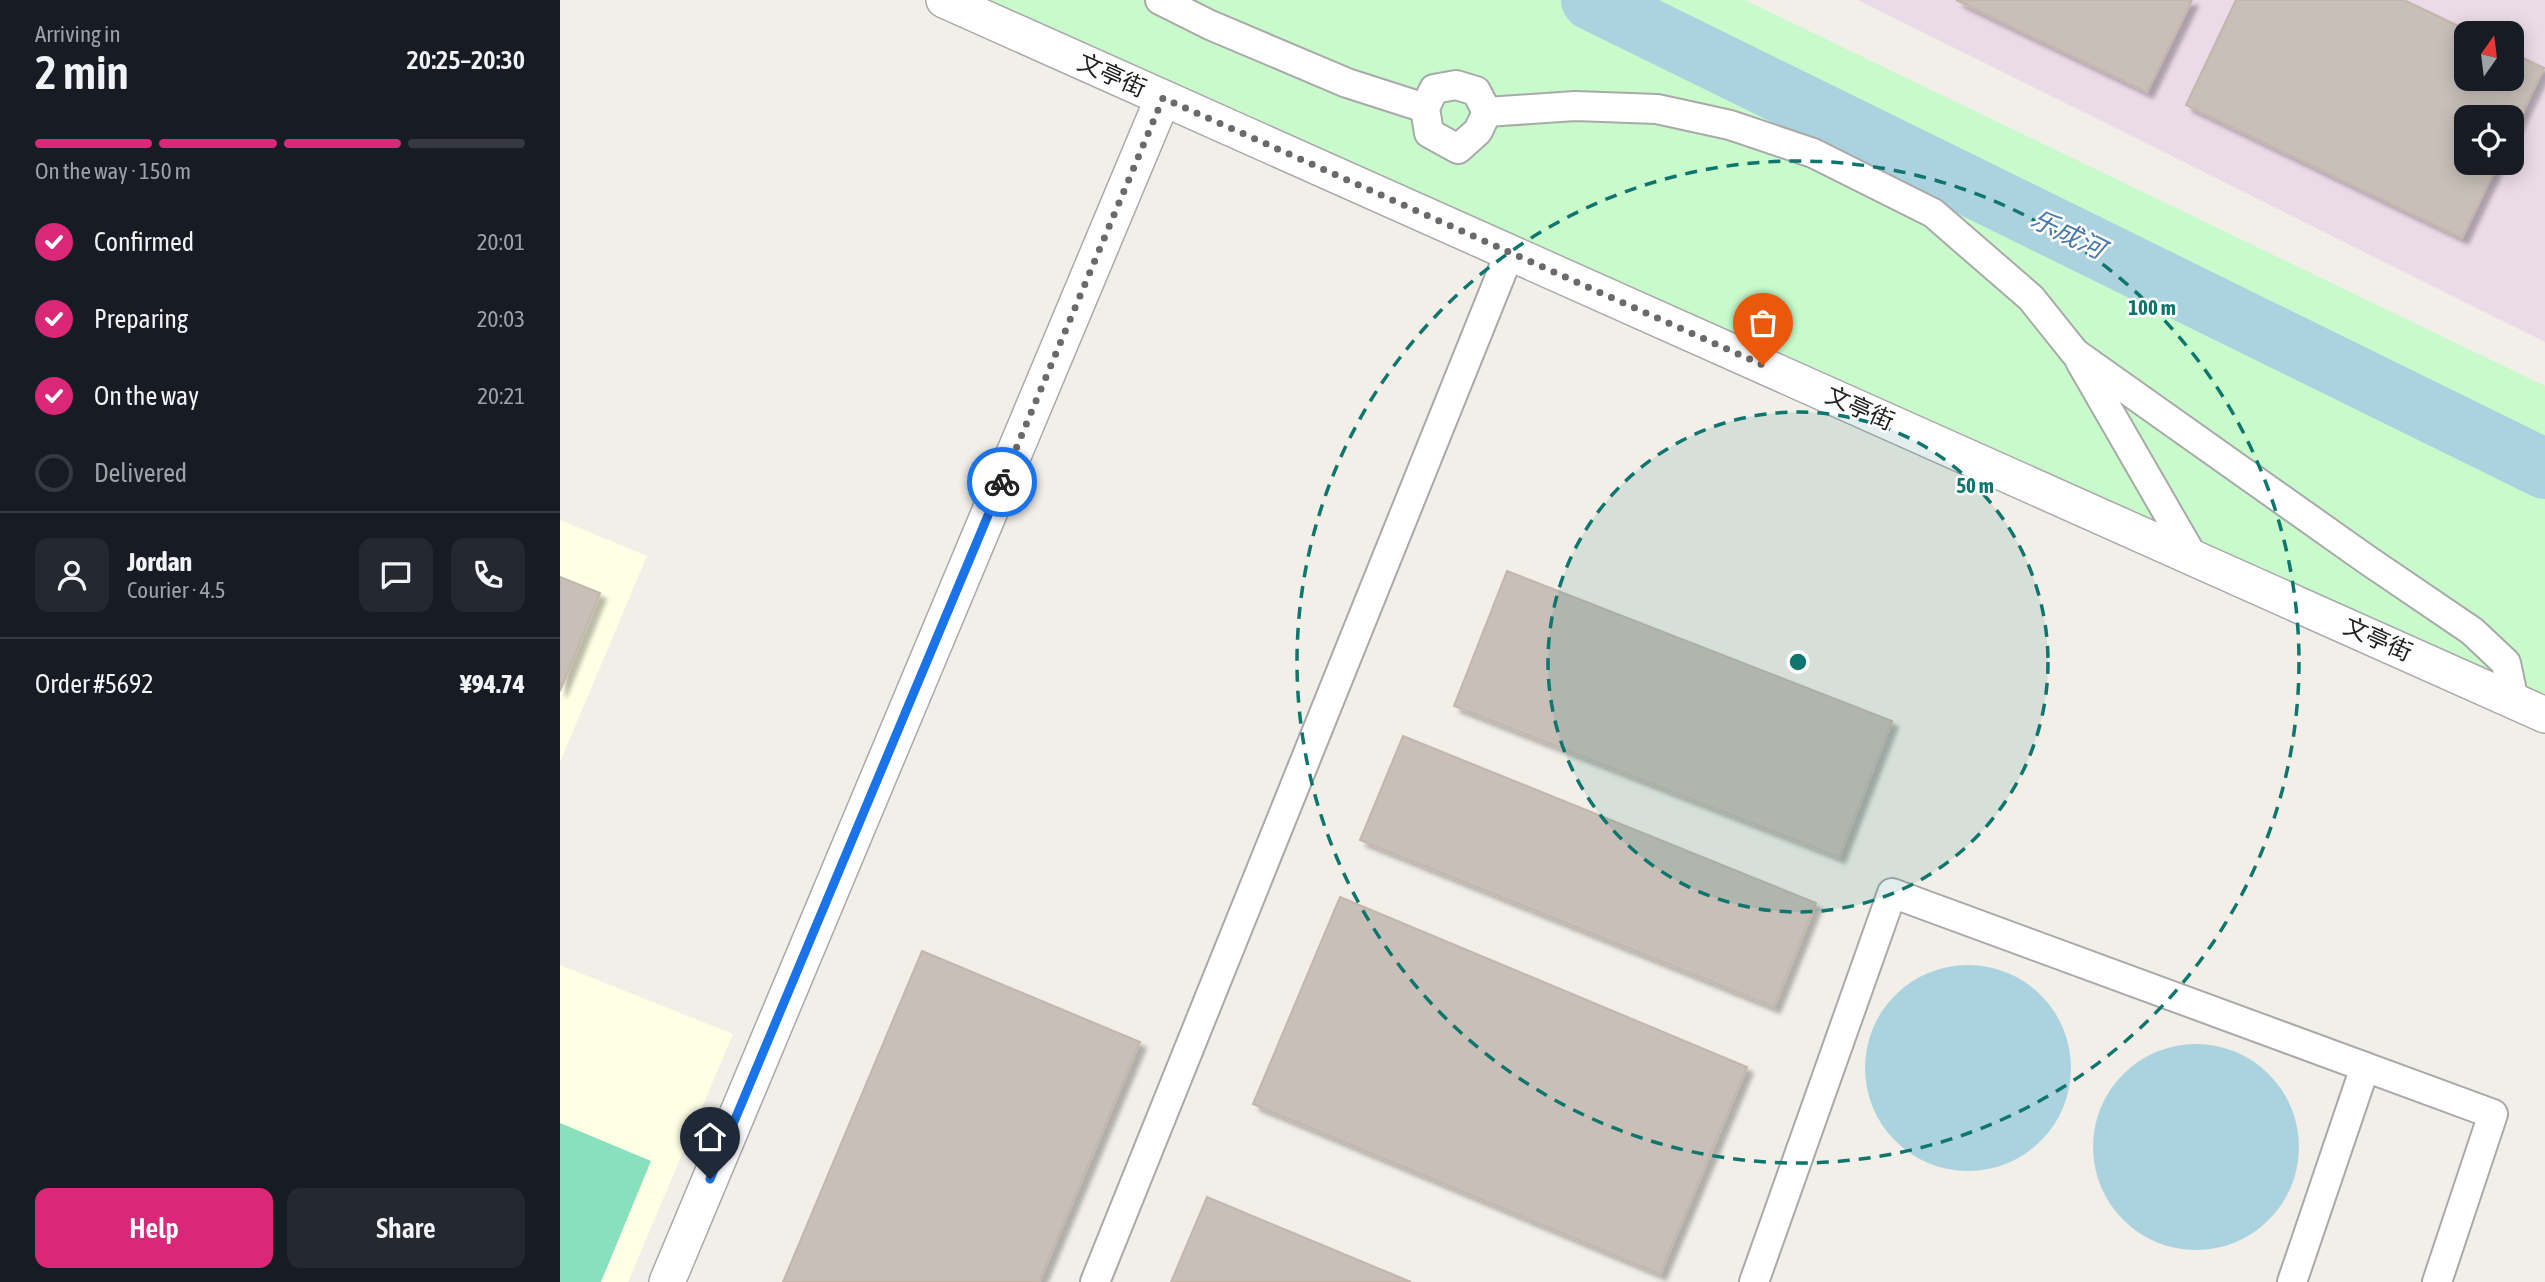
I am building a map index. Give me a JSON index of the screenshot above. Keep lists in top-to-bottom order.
{
  "streets": {
    "street": ["文亭街"]
  },
  "water": ["乐成河"],
  "north": "top",
  "page": {
    "heading": ["2 min", "Arriving in", "20:25–20:30"],
    "panel": [
      "Jordan",
      "Courier · 4.5",
      "Order #5692",
      "¥94.74"
    ],
    "bar": "On the way · 150 m",
    "list": [
      ["Confirmed", "20:01"],
      ["Preparing", "20:03"],
      ["On the way", "20:21"],
      "Delivered"
    ],
    "buttons": ["Help", "Share"]
  },
  "rings": ["100 m", "50 m"]
}
